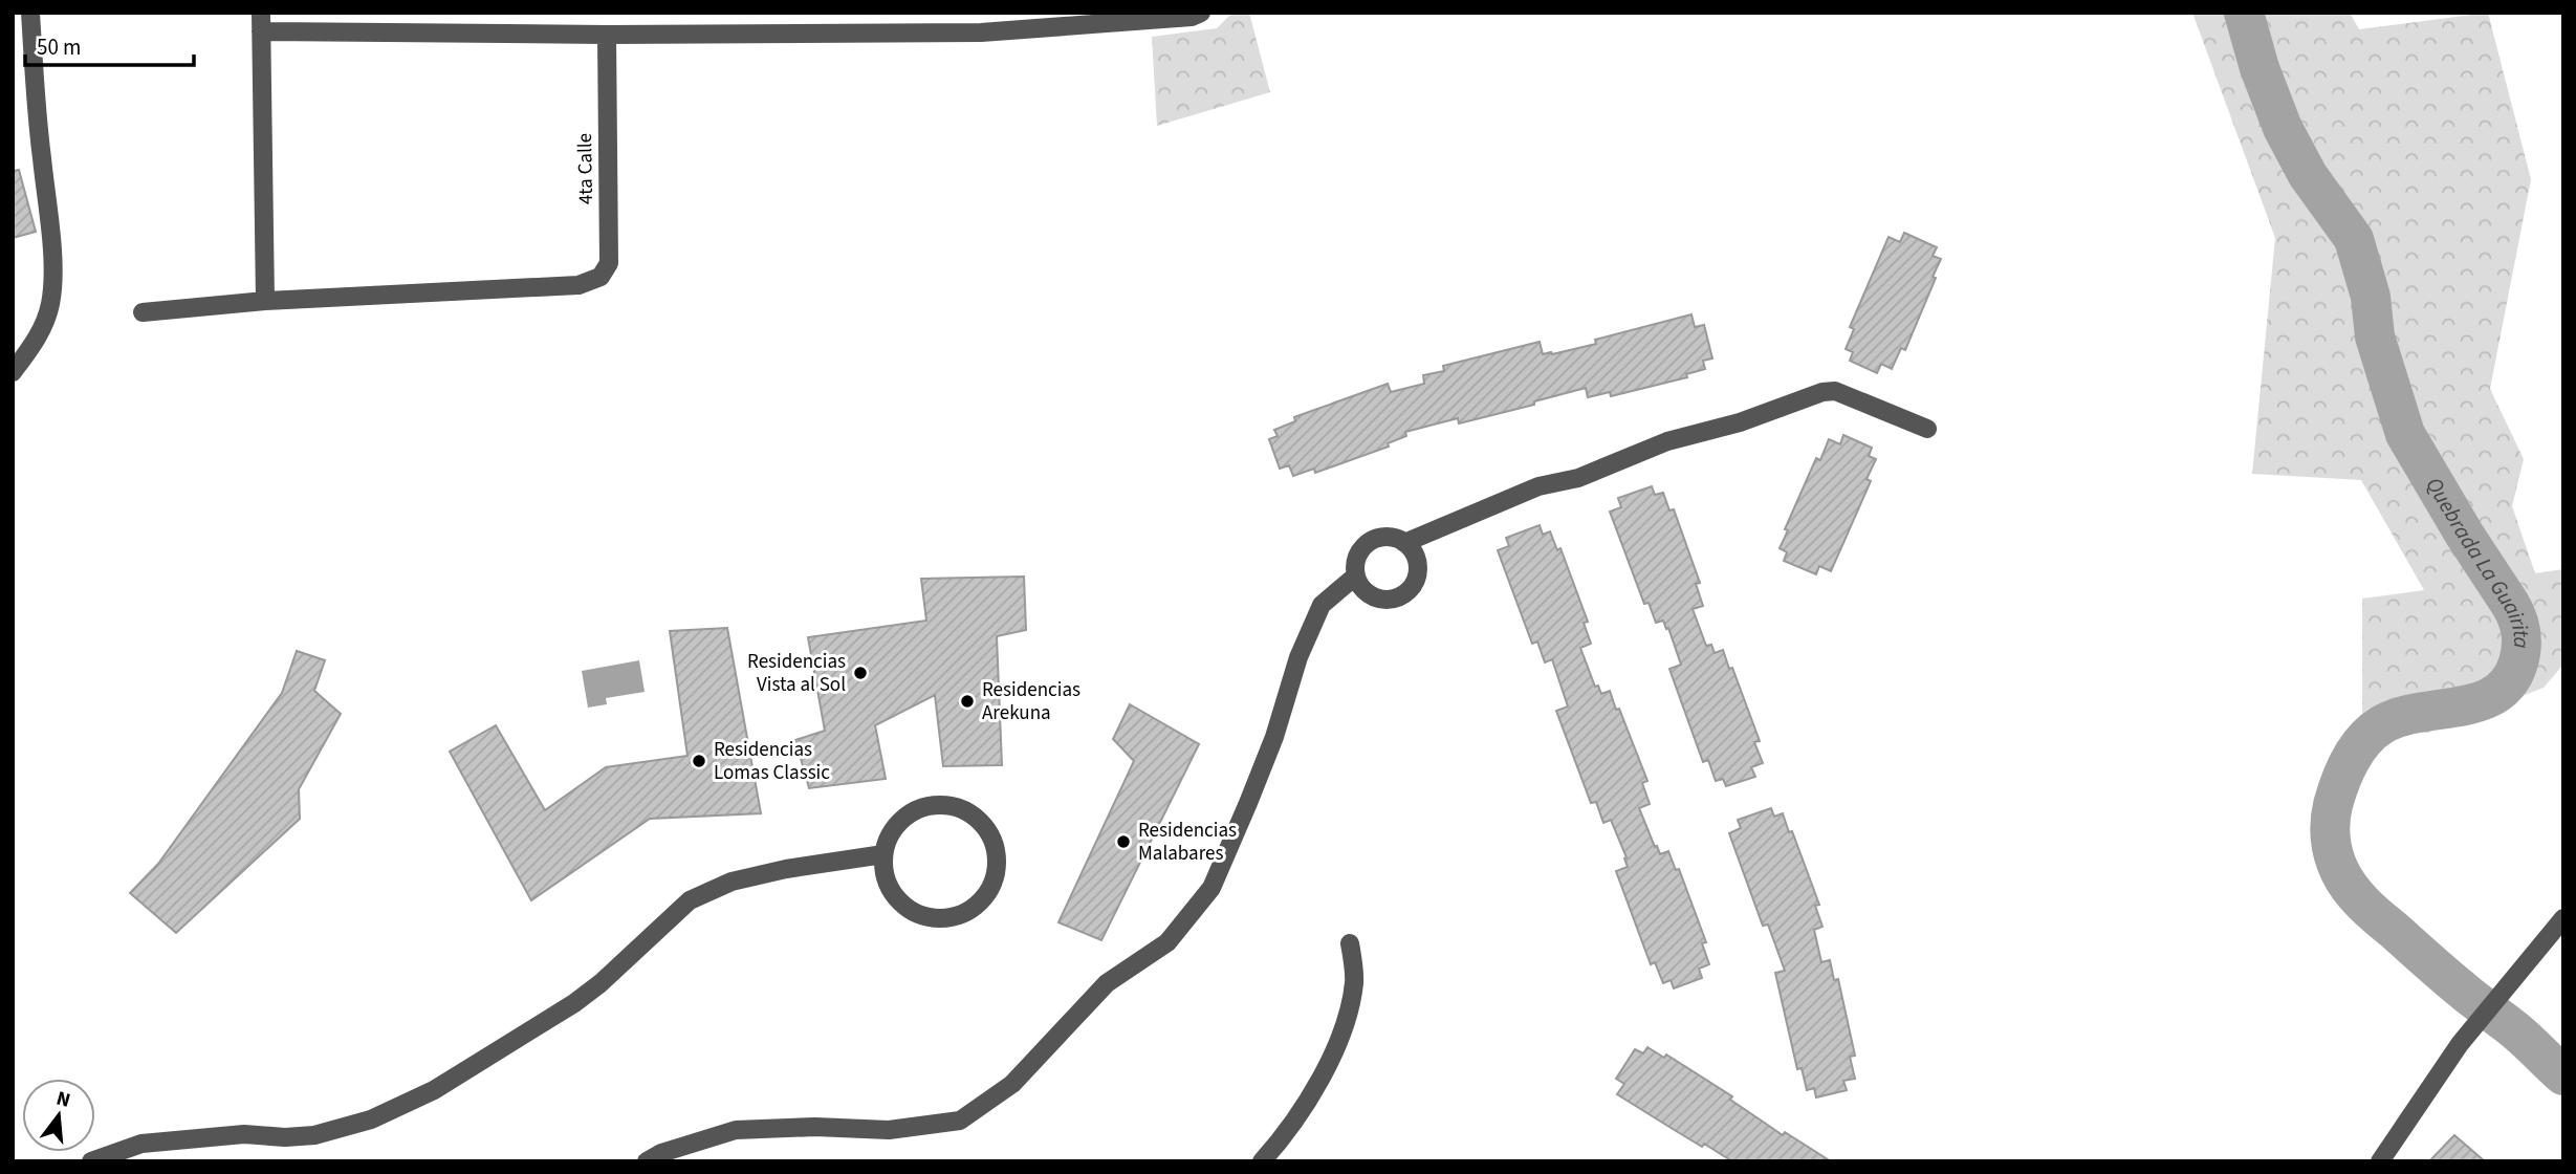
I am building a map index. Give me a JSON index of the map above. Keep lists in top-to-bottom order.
{
  "streets": {
    "street": ["4ta Calle"]
  },
  "water": ["Quebrada La Guairita"],
  "places": [
    "Residencias Vista al Sol",
    "Residencias Arekuna",
    "Residencias Lomas Classic",
    "Residencias Malabares"
  ],
  "scale_bar": "50 m",
  "north": "top"
}
